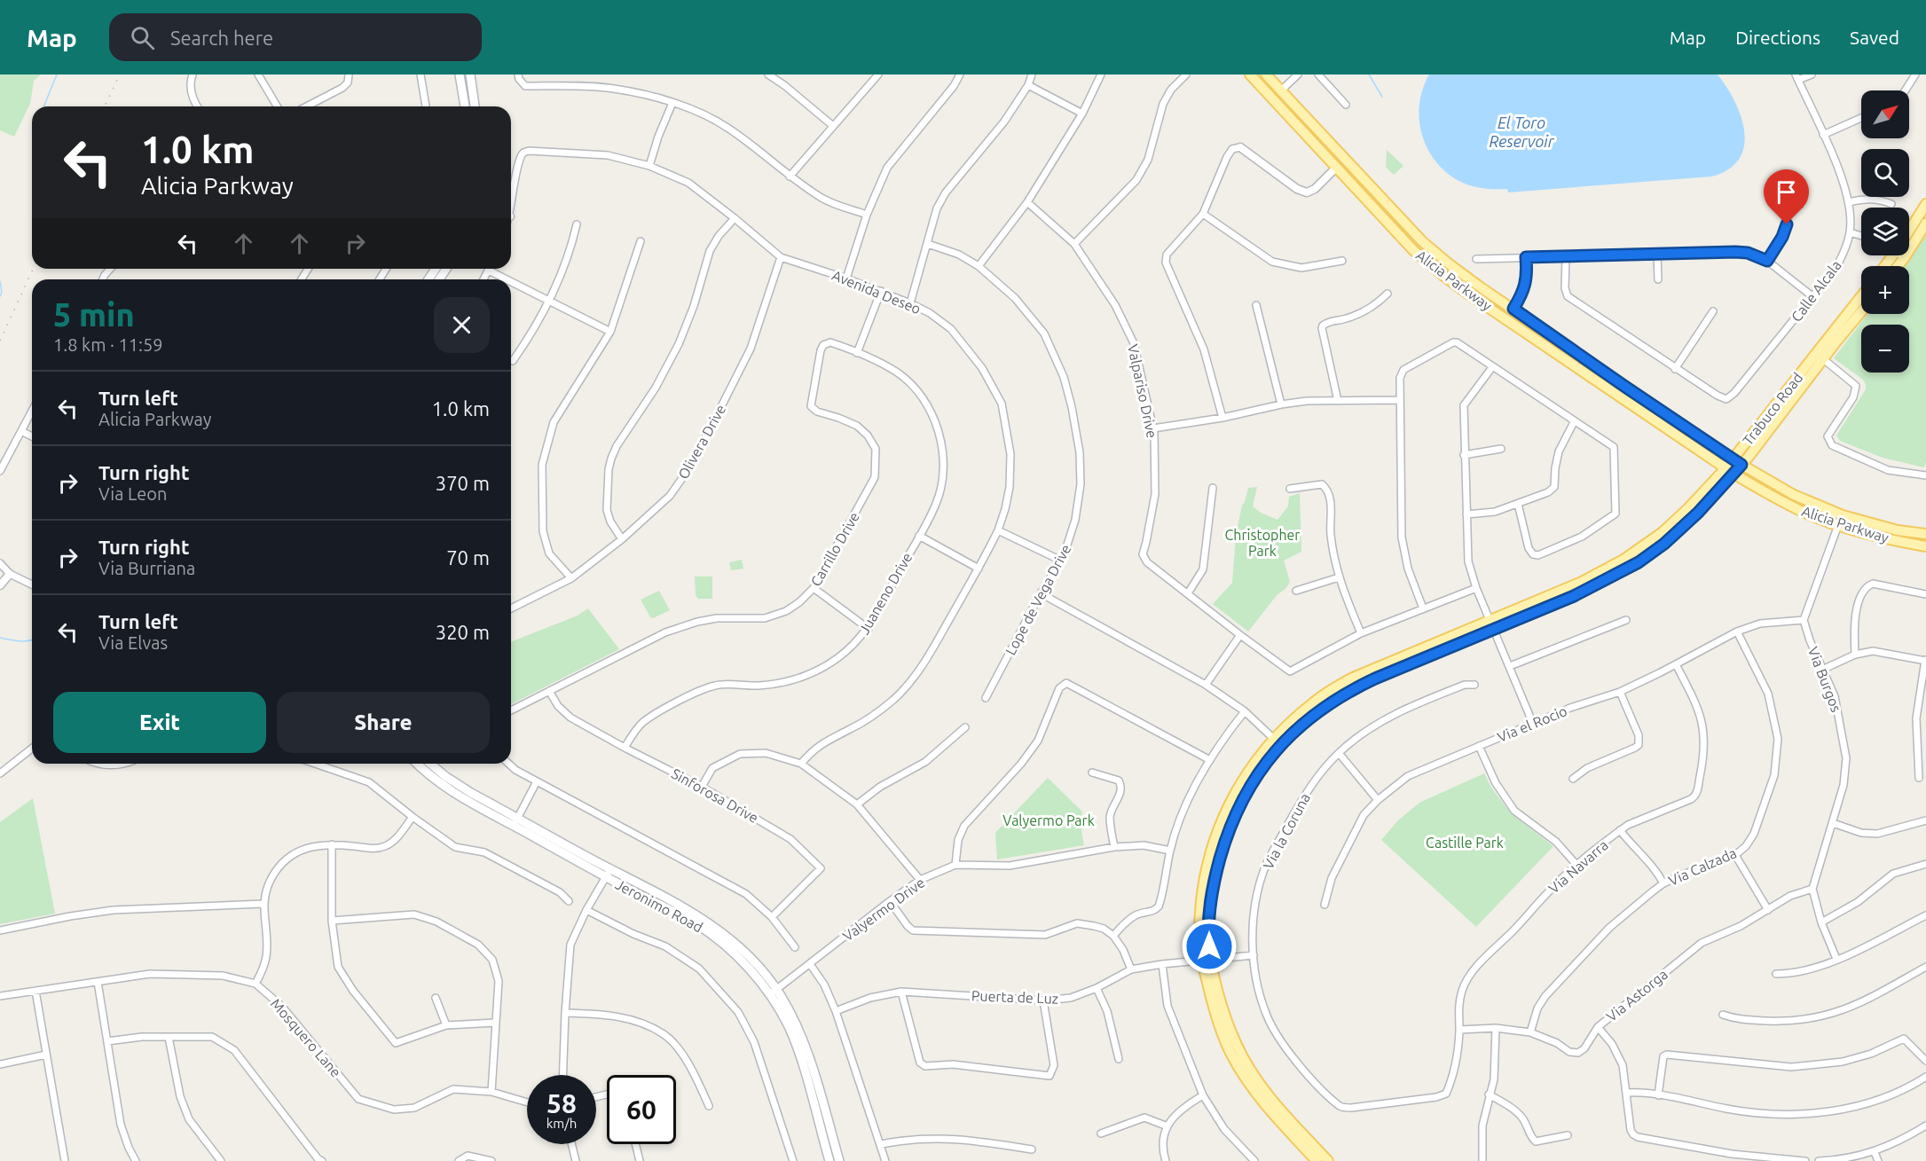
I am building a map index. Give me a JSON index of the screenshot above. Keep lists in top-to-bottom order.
{
  "streets": {
    "main road": ["Alicia Parkway", "Trabuco Road", "Jeronimo Road"],
    "street": [
      "Calle Alcala",
      "Avenida Deseo",
      "Valpariso Drive",
      "Olivera Drive",
      "Carrillo Drive",
      "Juaneno Drive",
      "Lope de Vega Drive",
      "Via Burgos",
      "Via el Rocio",
      "Sinforosa Drive",
      "Via la Coruna",
      "Via Navarra",
      "Via Calzada",
      "Valyermo Drive",
      "Via Astorga",
      "Puerta de Luz",
      "Mosquero Lane"
    ]
  },
  "crossings": [
    ["Alicia Parkway", "Trabuco Road"],
    ["Avenida Deseo", "Olivera Drive"],
    ["Trabuco Road", "Puerta de Luz"],
    ["Carrillo Drive", "Juaneno Drive"],
    ["Carrillo Drive", "Sinforosa Drive"],
    ["Juaneno Drive", "Sinforosa Drive"],
    ["Via Burgos", "Via el Rocio"],
    ["Via Burgos", "Via Astorga"],
    ["Via el Rocio", "Via Navarra"],
    ["Via el Rocio", "Via Calzada"],
    ["Via la Coruna", "Via Navarra"],
    ["Via la Coruna", "Puerta de Luz"],
    ["Via Navarra", "Via Astorga"],
    ["Via Calzada", "Via Astorga"],
    ["Jeronimo Road", "Valyermo Drive"]
  ],
  "water": ["El Toro Reservoir"],
  "parks": ["Christopher Park", "Valyermo Park", "Castille Park"],
  "north": "top right",
  "page": {
    "header": "Map",
    "search": "Search here",
    "nav": ["Map", "Directions", "Saved"],
    "map_buttons": ["+", "−"],
    "turn": ["1.0 km", "Alicia Parkway"],
    "heading": ["5 min", "1.8 km · 11:59"],
    "list": [
      {
        "name": "Turn left",
        "note": "Alicia Parkway",
        "value": "1.0 km"
      },
      {
        "name": "Turn right",
        "note": "Via Leon",
        "value": "370 m"
      },
      {
        "name": "Turn right",
        "note": "Via Burriana",
        "value": "70 m"
      },
      {
        "name": "Turn left",
        "note": "Via Elvas",
        "value": "320 m"
      }
    ],
    "buttons": ["Exit", "Share"],
    "speed": "58 km/h",
    "limit": "60"
  }
}
